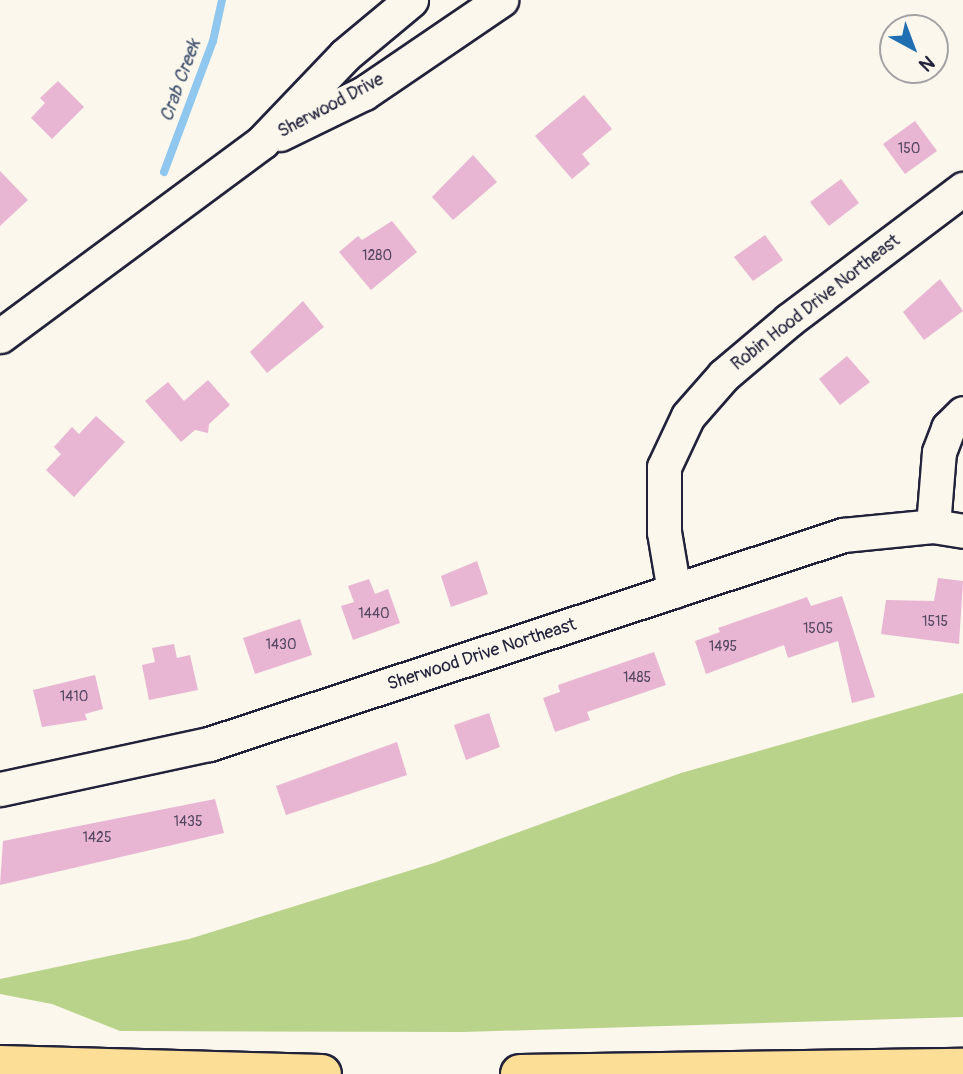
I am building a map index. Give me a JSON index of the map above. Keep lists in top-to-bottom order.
{
  "streets": {
    "street": ["Sherwood Drive", "Robin Hood Drive Northeast", "Sherwood Drive Northeast"]
  },
  "crossings": [
    ["Robin Hood Drive Northeast", "Sherwood Drive Northeast"]
  ],
  "water": ["Crab Creek"],
  "house_numbers": [
    "150",
    "1280",
    "1440",
    "1515",
    "1505",
    "1430",
    "1495",
    "1485",
    "1410",
    "1435",
    "1425"
  ],
  "north": "bottom right"
}
